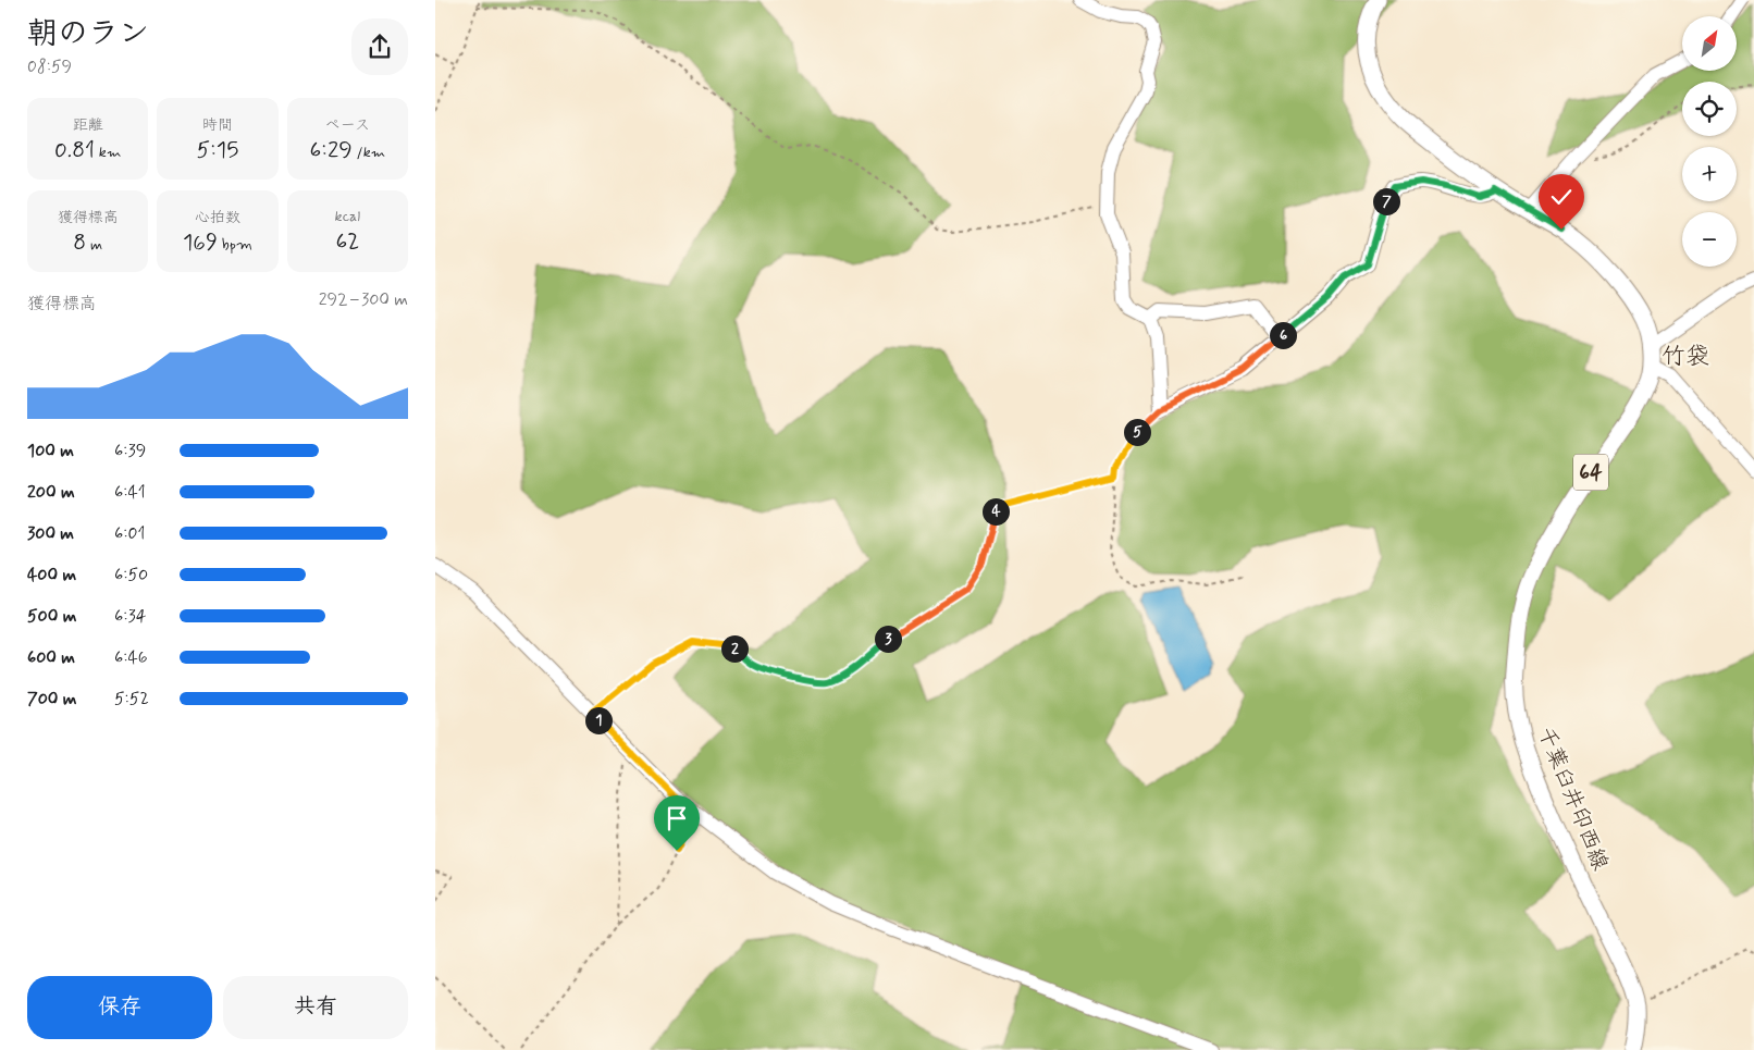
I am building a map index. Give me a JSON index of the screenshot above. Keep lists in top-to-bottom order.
{
  "streets": {
    "main road": ["64", "千葉臼井印西線"]
  },
  "districts": ["竹袋"],
  "north": "top right",
  "page": {
    "heading": ["朝のラン", "08:59"],
    "map_buttons": ["+", "−"],
    "stats": [
      ["距離", "0.81 km"],
      ["時間", "5:15"],
      ["ペース", "6:29 /km"],
      ["獲得標高", "8 m"],
      ["心拍数", "169 bpm"],
      ["kcal", "62"]
    ],
    "pins": [
      "7",
      "6",
      "5",
      "4",
      "3",
      "2",
      "1"
    ],
    "chart": ["獲得標高", "292–300 m"],
    "list": [
      {
        "name": "100 m",
        "note": "6:39"
      },
      {
        "name": "200 m",
        "note": "6:41"
      },
      {
        "name": "300 m",
        "note": "6:01"
      },
      {
        "name": "400 m",
        "note": "6:50"
      },
      {
        "name": "500 m",
        "note": "6:34"
      },
      {
        "name": "600 m",
        "note": "6:46"
      },
      {
        "name": "700 m",
        "note": "5:52"
      }
    ],
    "buttons": ["保存", "共有"]
  }
}
